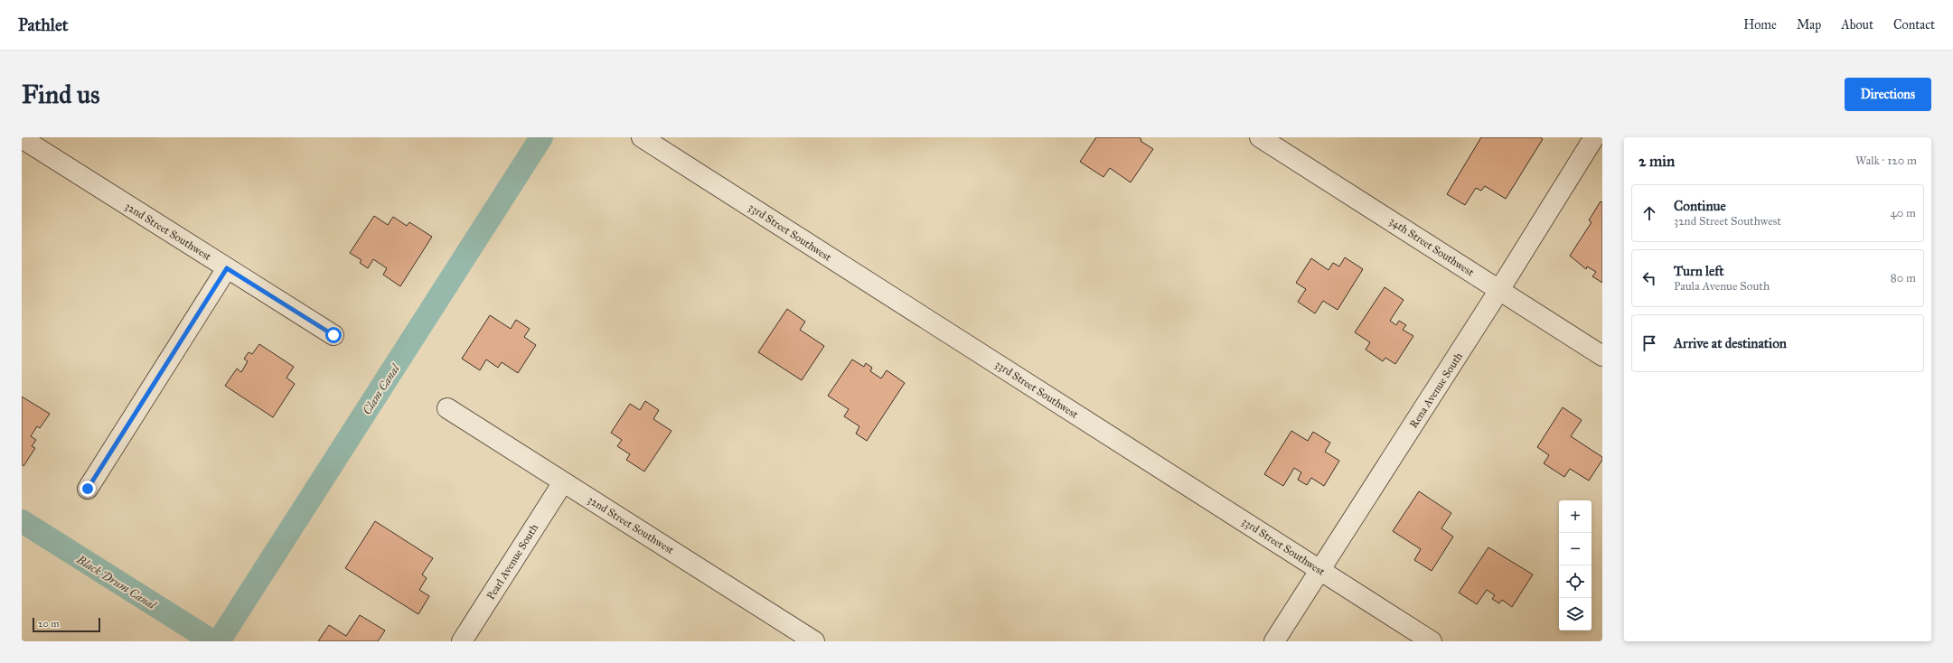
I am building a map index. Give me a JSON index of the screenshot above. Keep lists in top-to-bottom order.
{
  "streets": {
    "street": [
      "32nd Street Southwest",
      "33rd Street Southwest",
      "34th Street Southwest",
      "Rena Avenue South",
      "Pearl Avenue South"
    ]
  },
  "crossings": [
    ["32nd Street Southwest", "Pearl Avenue South"],
    ["33rd Street Southwest", "Rena Avenue South"],
    ["34th Street Southwest", "Rena Avenue South"]
  ],
  "water": ["Clam Canal", "Black Drum Canal"],
  "scale_bar": "20 m",
  "page": {
    "header": "Pathlet",
    "nav": [
      "Home",
      "Map",
      "About",
      "Contact"
    ],
    "buttons": "Directions",
    "title": "Find us",
    "heading": ["2 min", "Walk · 120 m"],
    "list": [
      ["Continue", "32nd Street Southwest", "40 m"],
      ["Turn left", "Paula Avenue South", "80 m"],
      "Arrive at destination"
    ],
    "map_buttons": ["+", "−"],
    "scale": "20 m"
  }
}
